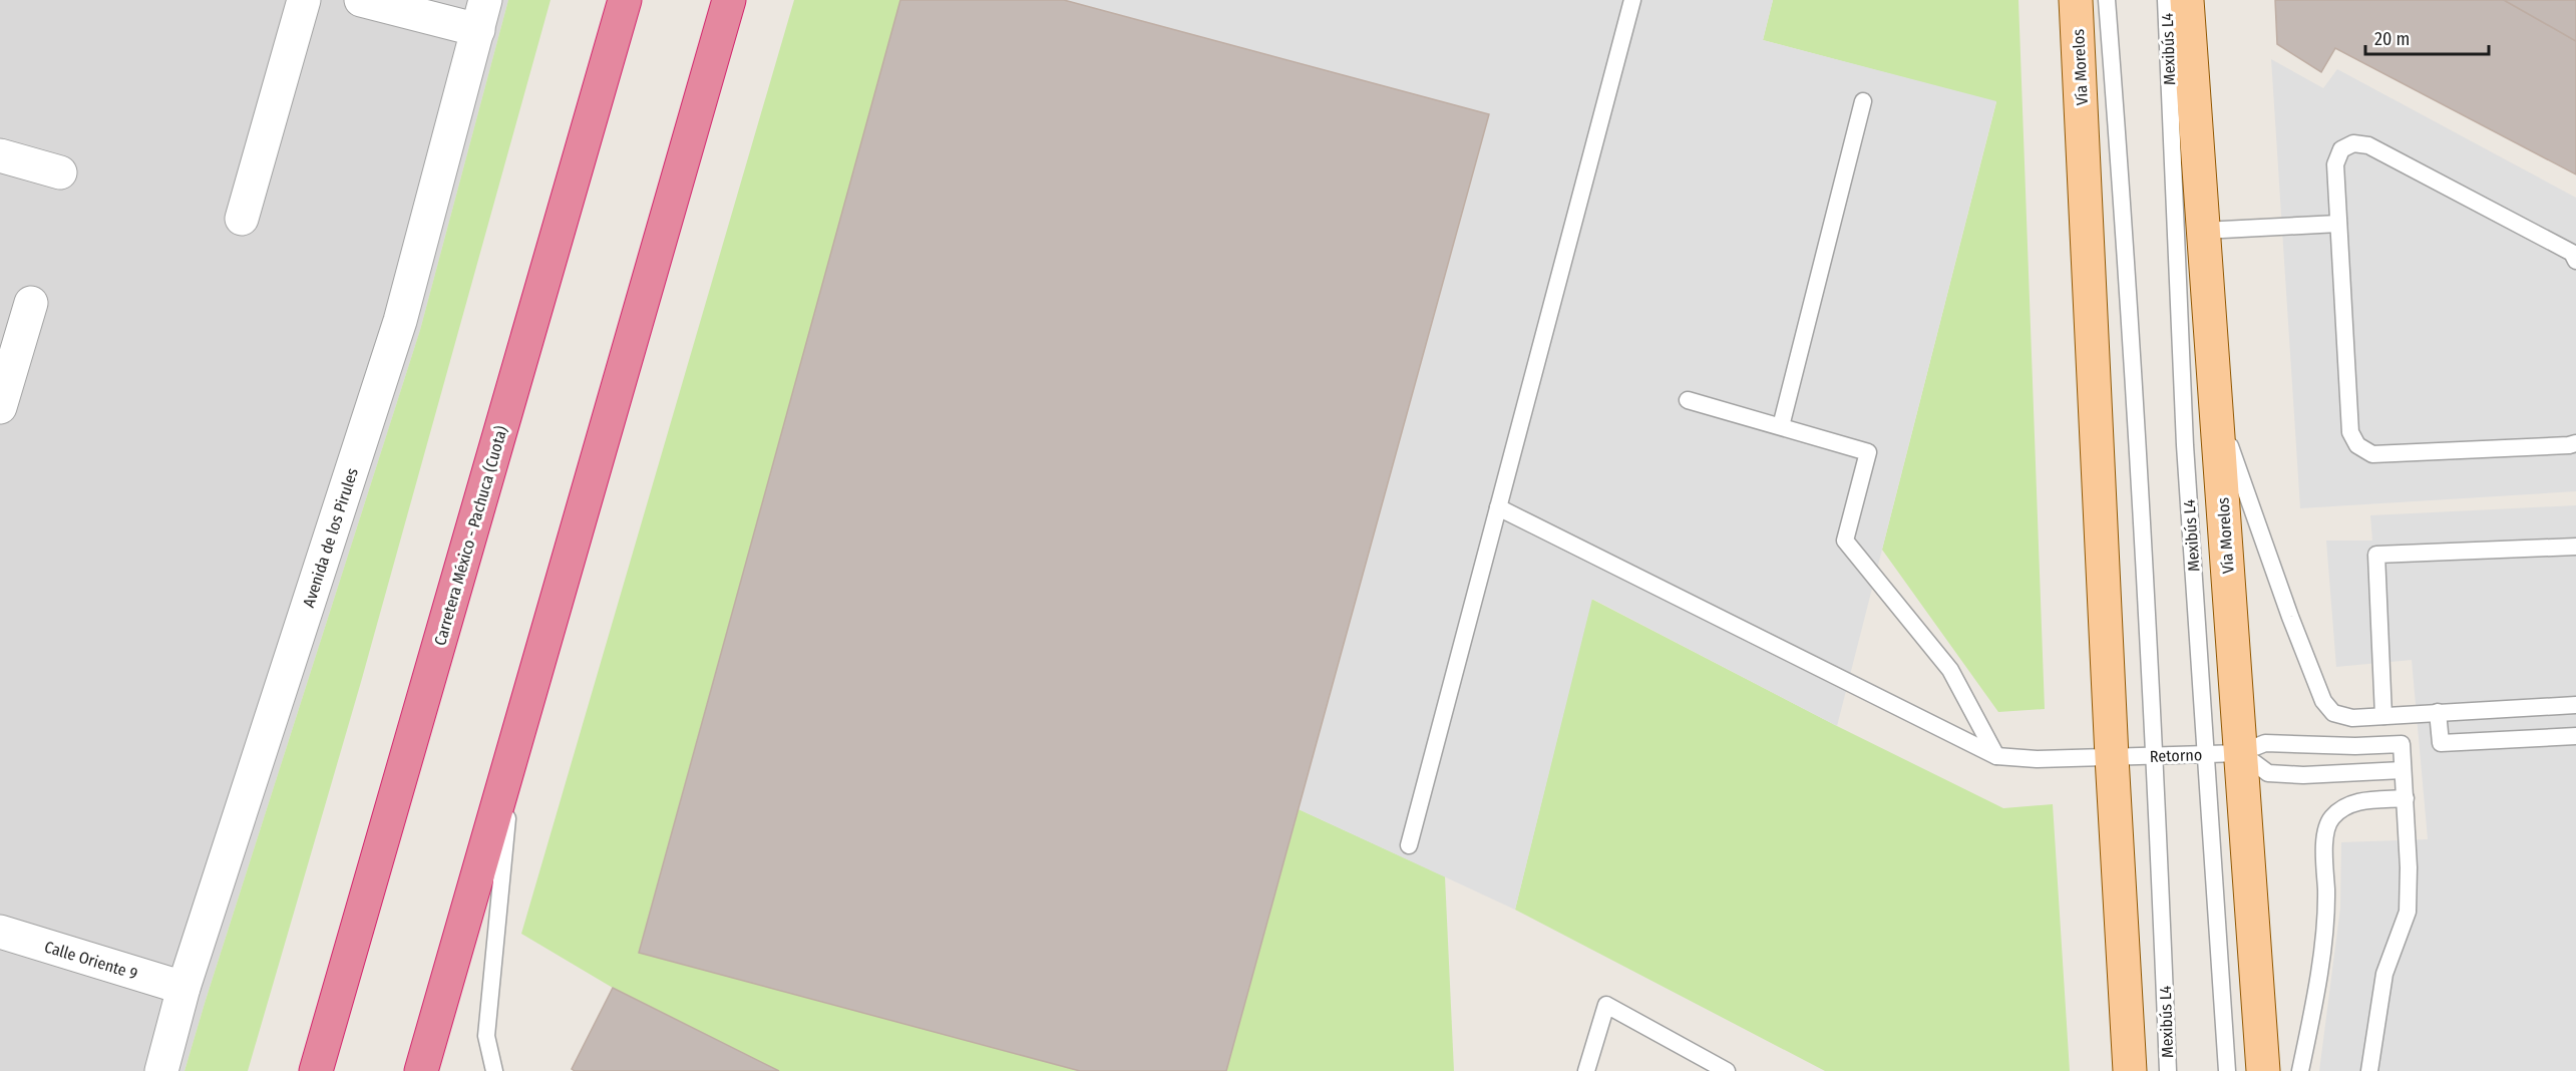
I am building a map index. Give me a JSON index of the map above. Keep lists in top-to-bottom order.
{
  "streets": {
    "highway": ["Carretera México - Pachuca (Cuota)"],
    "main road": ["Vía Morelos"],
    "street": ["Avenida de los Pirules", "Calle Oriente 9"],
    "lane": ["Mexibús L4", "Retorno"]
  },
  "crossings": [
    ["Mexibús L4", "Retorno"],
    ["Vía Morelos", "Retorno"],
    ["Avenida de los Pirules", "Calle Oriente 9"]
  ],
  "scale_bar": "20 m"
}
